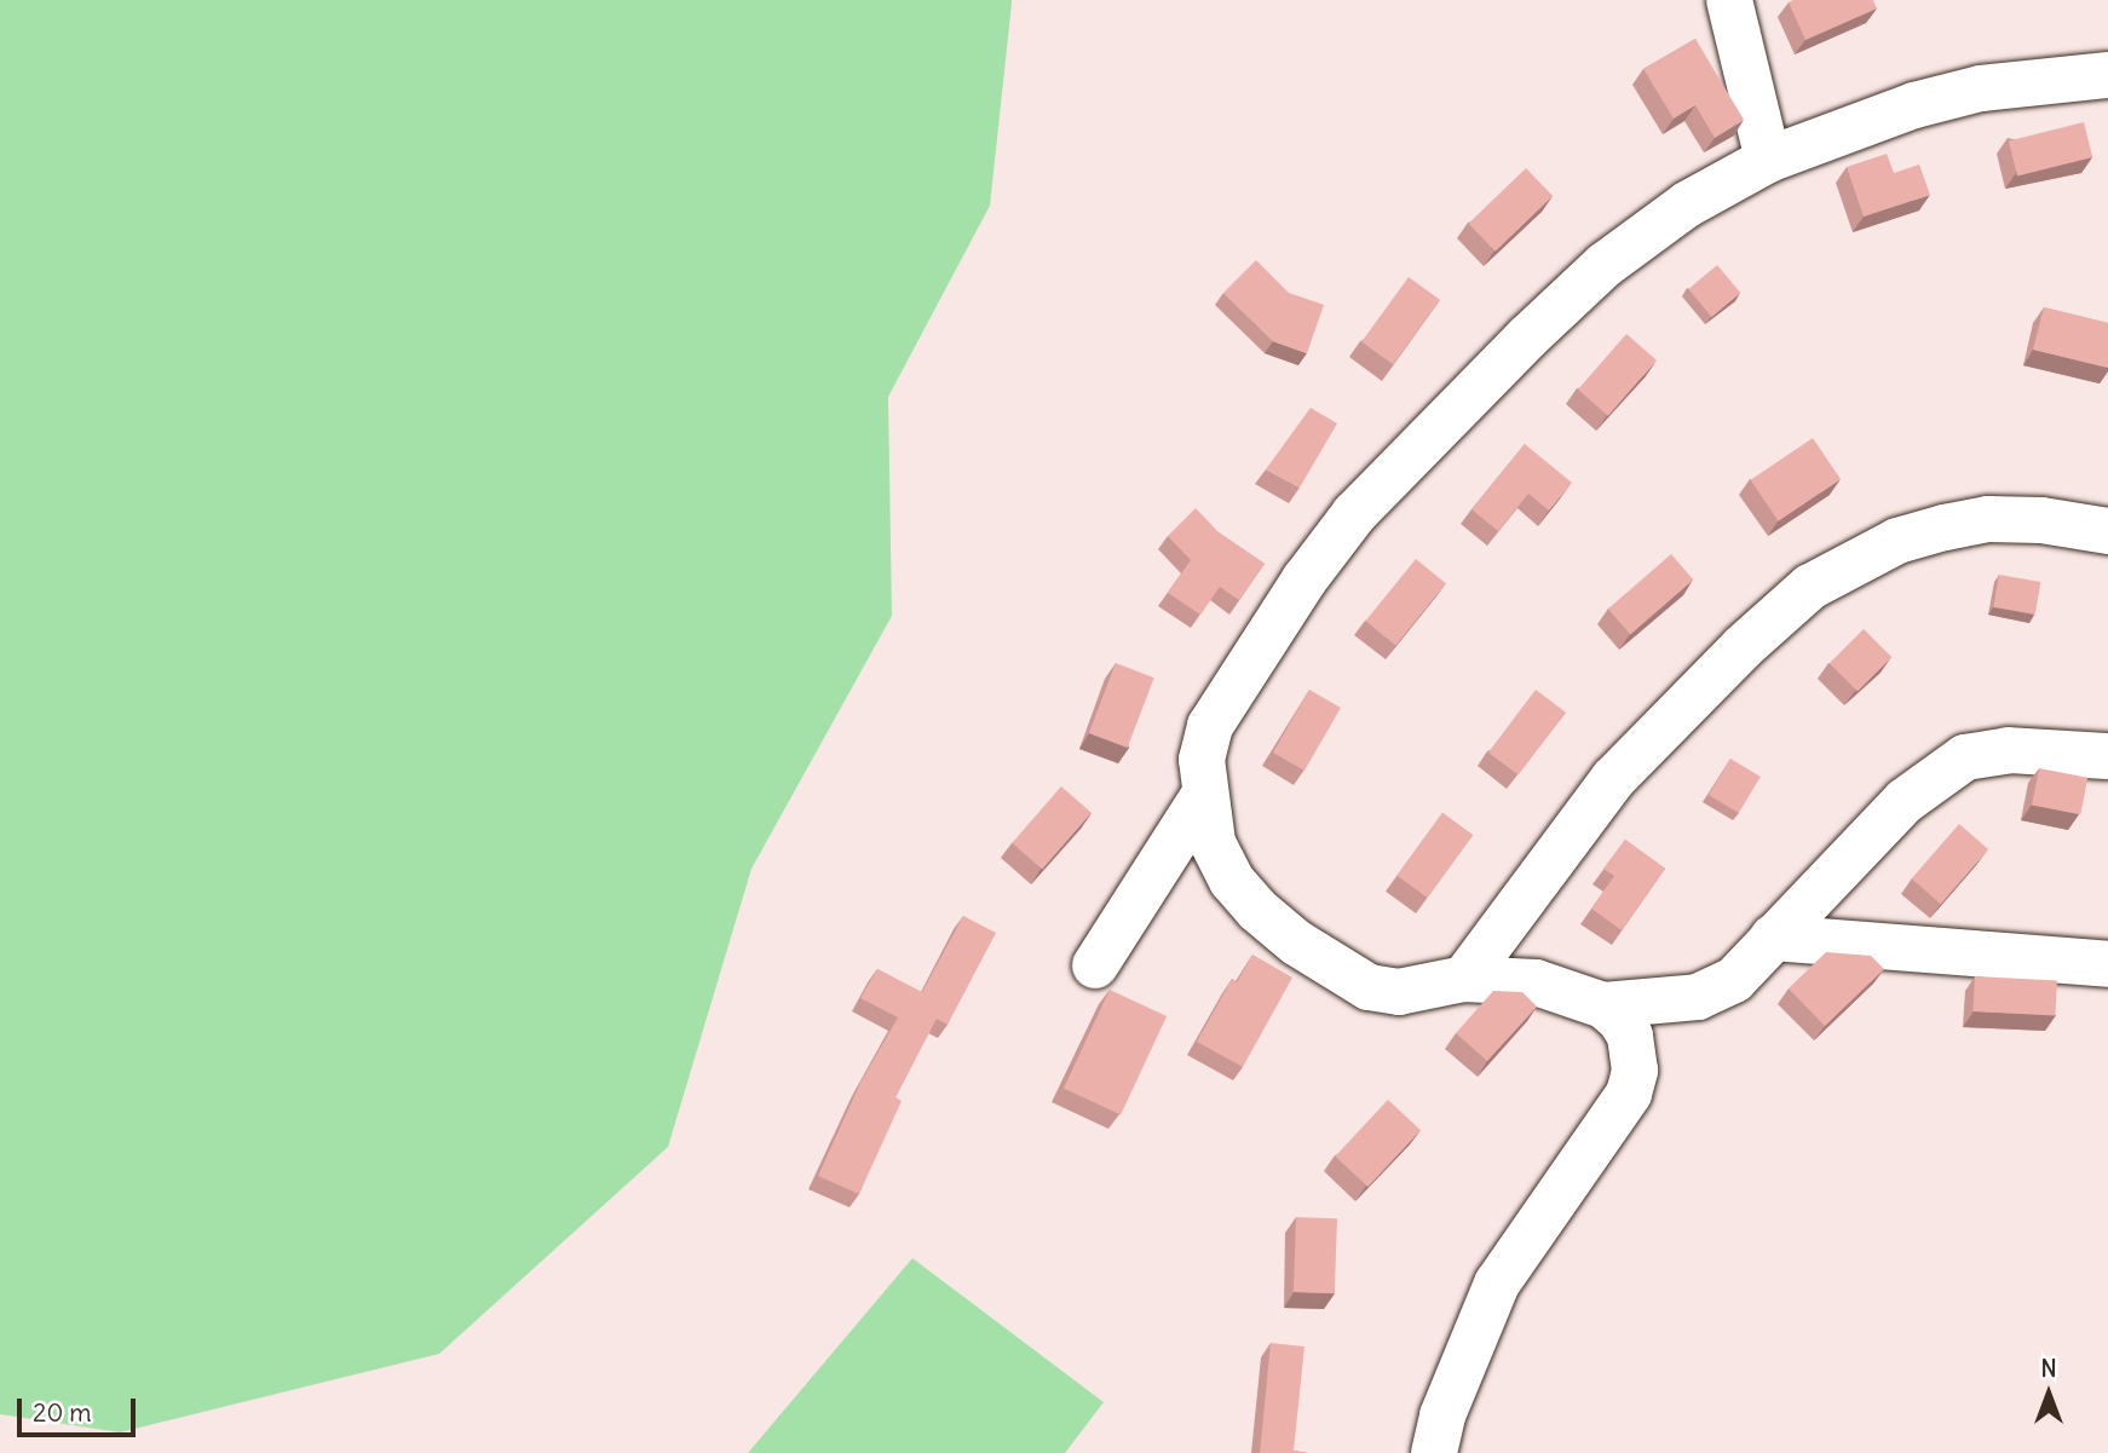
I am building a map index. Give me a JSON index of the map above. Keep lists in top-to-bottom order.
{
  "scale_bar": "20 m",
  "north": "top"
}
